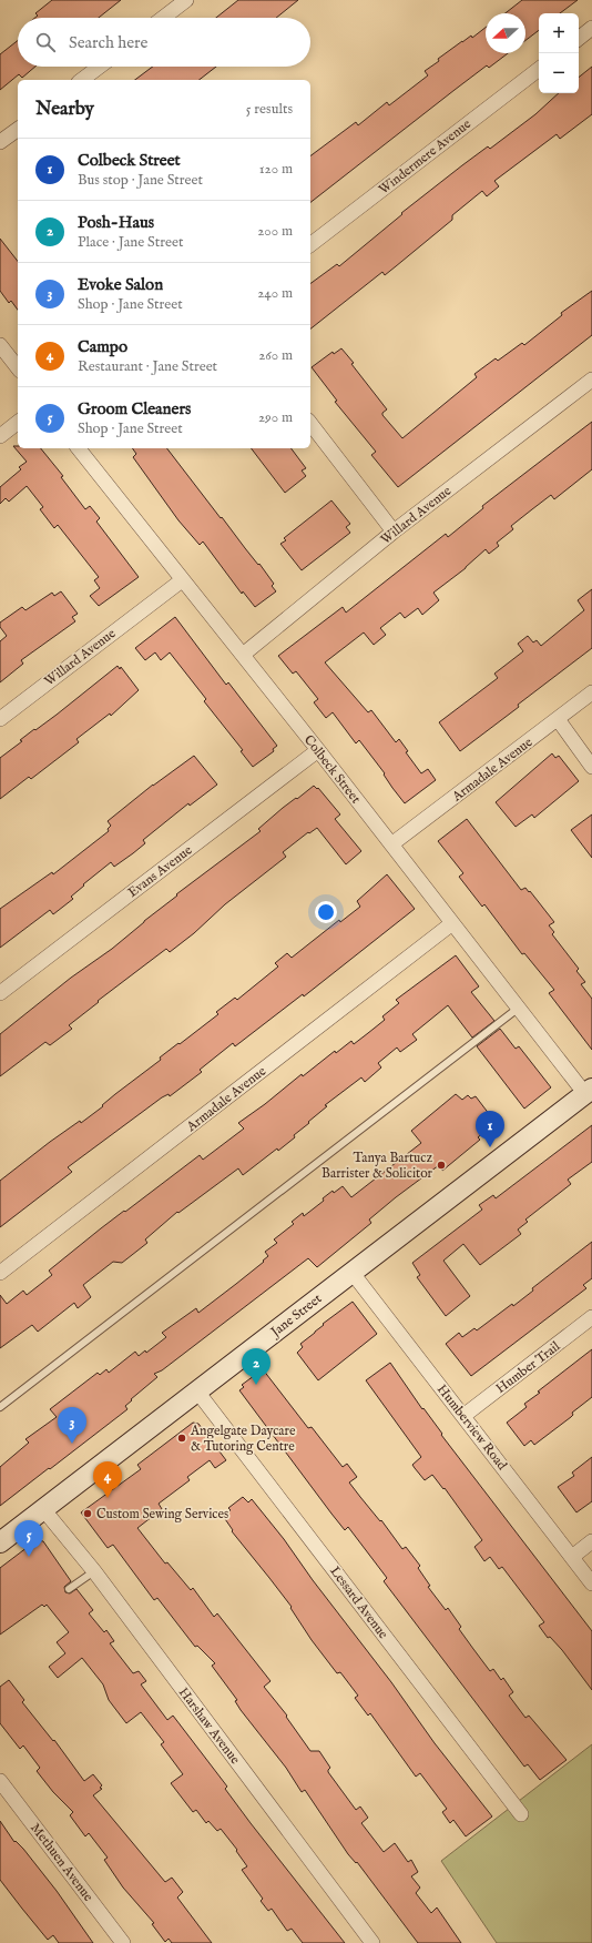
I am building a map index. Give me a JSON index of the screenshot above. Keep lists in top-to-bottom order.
{
  "streets": {
    "main road": ["Jane Street"],
    "street": [
      "Windermere Avenue",
      "Willard Avenue",
      "Colbeck Street",
      "Armadale Avenue",
      "Evans Avenue",
      "Humber Trail",
      "Humberview Road",
      "Lessard Avenue",
      "Harshaw Avenue",
      "Methuen Avenue"
    ]
  },
  "crossings": [
    ["Willard Avenue", "Colbeck Street"],
    ["Colbeck Street", "Armadale Avenue"],
    ["Colbeck Street", "Evans Avenue"],
    ["Colbeck Street", "Jane Street"],
    ["Jane Street", "Humberview Road"],
    ["Jane Street", "Lessard Avenue"],
    ["Jane Street", "Harshaw Avenue"],
    ["Humber Trail", "Humberview Road"]
  ],
  "places": ["Tanya Bartucz Barrister & Solicitor", "Angelgate Daycare & Tutoring Centre", "Custom Sewing Services"],
  "north": "left",
  "page": {
    "map_buttons": ["+", "−"],
    "search": "Search here",
    "heading": ["Nearby", "5 results"],
    "list": [
      {
        "mark": "1",
        "name": "Colbeck Street",
        "note": "Bus stop · Jane Street",
        "value": "120 m"
      },
      {
        "mark": "2",
        "name": "Posh-Haus",
        "note": "Place · Jane Street",
        "value": "200 m"
      },
      {
        "mark": "3",
        "name": "Evoke Salon",
        "note": "Shop · Jane Street",
        "value": "240 m"
      },
      {
        "mark": "4",
        "name": "Campo",
        "note": "Restaurant · Jane Street",
        "value": "260 m"
      },
      {
        "mark": "5",
        "name": "Groom Cleaners",
        "note": "Shop · Jane Street",
        "value": "290 m"
      }
    ],
    "pins": [
      "1",
      "2",
      "3",
      "4",
      "5"
    ]
  }
}
